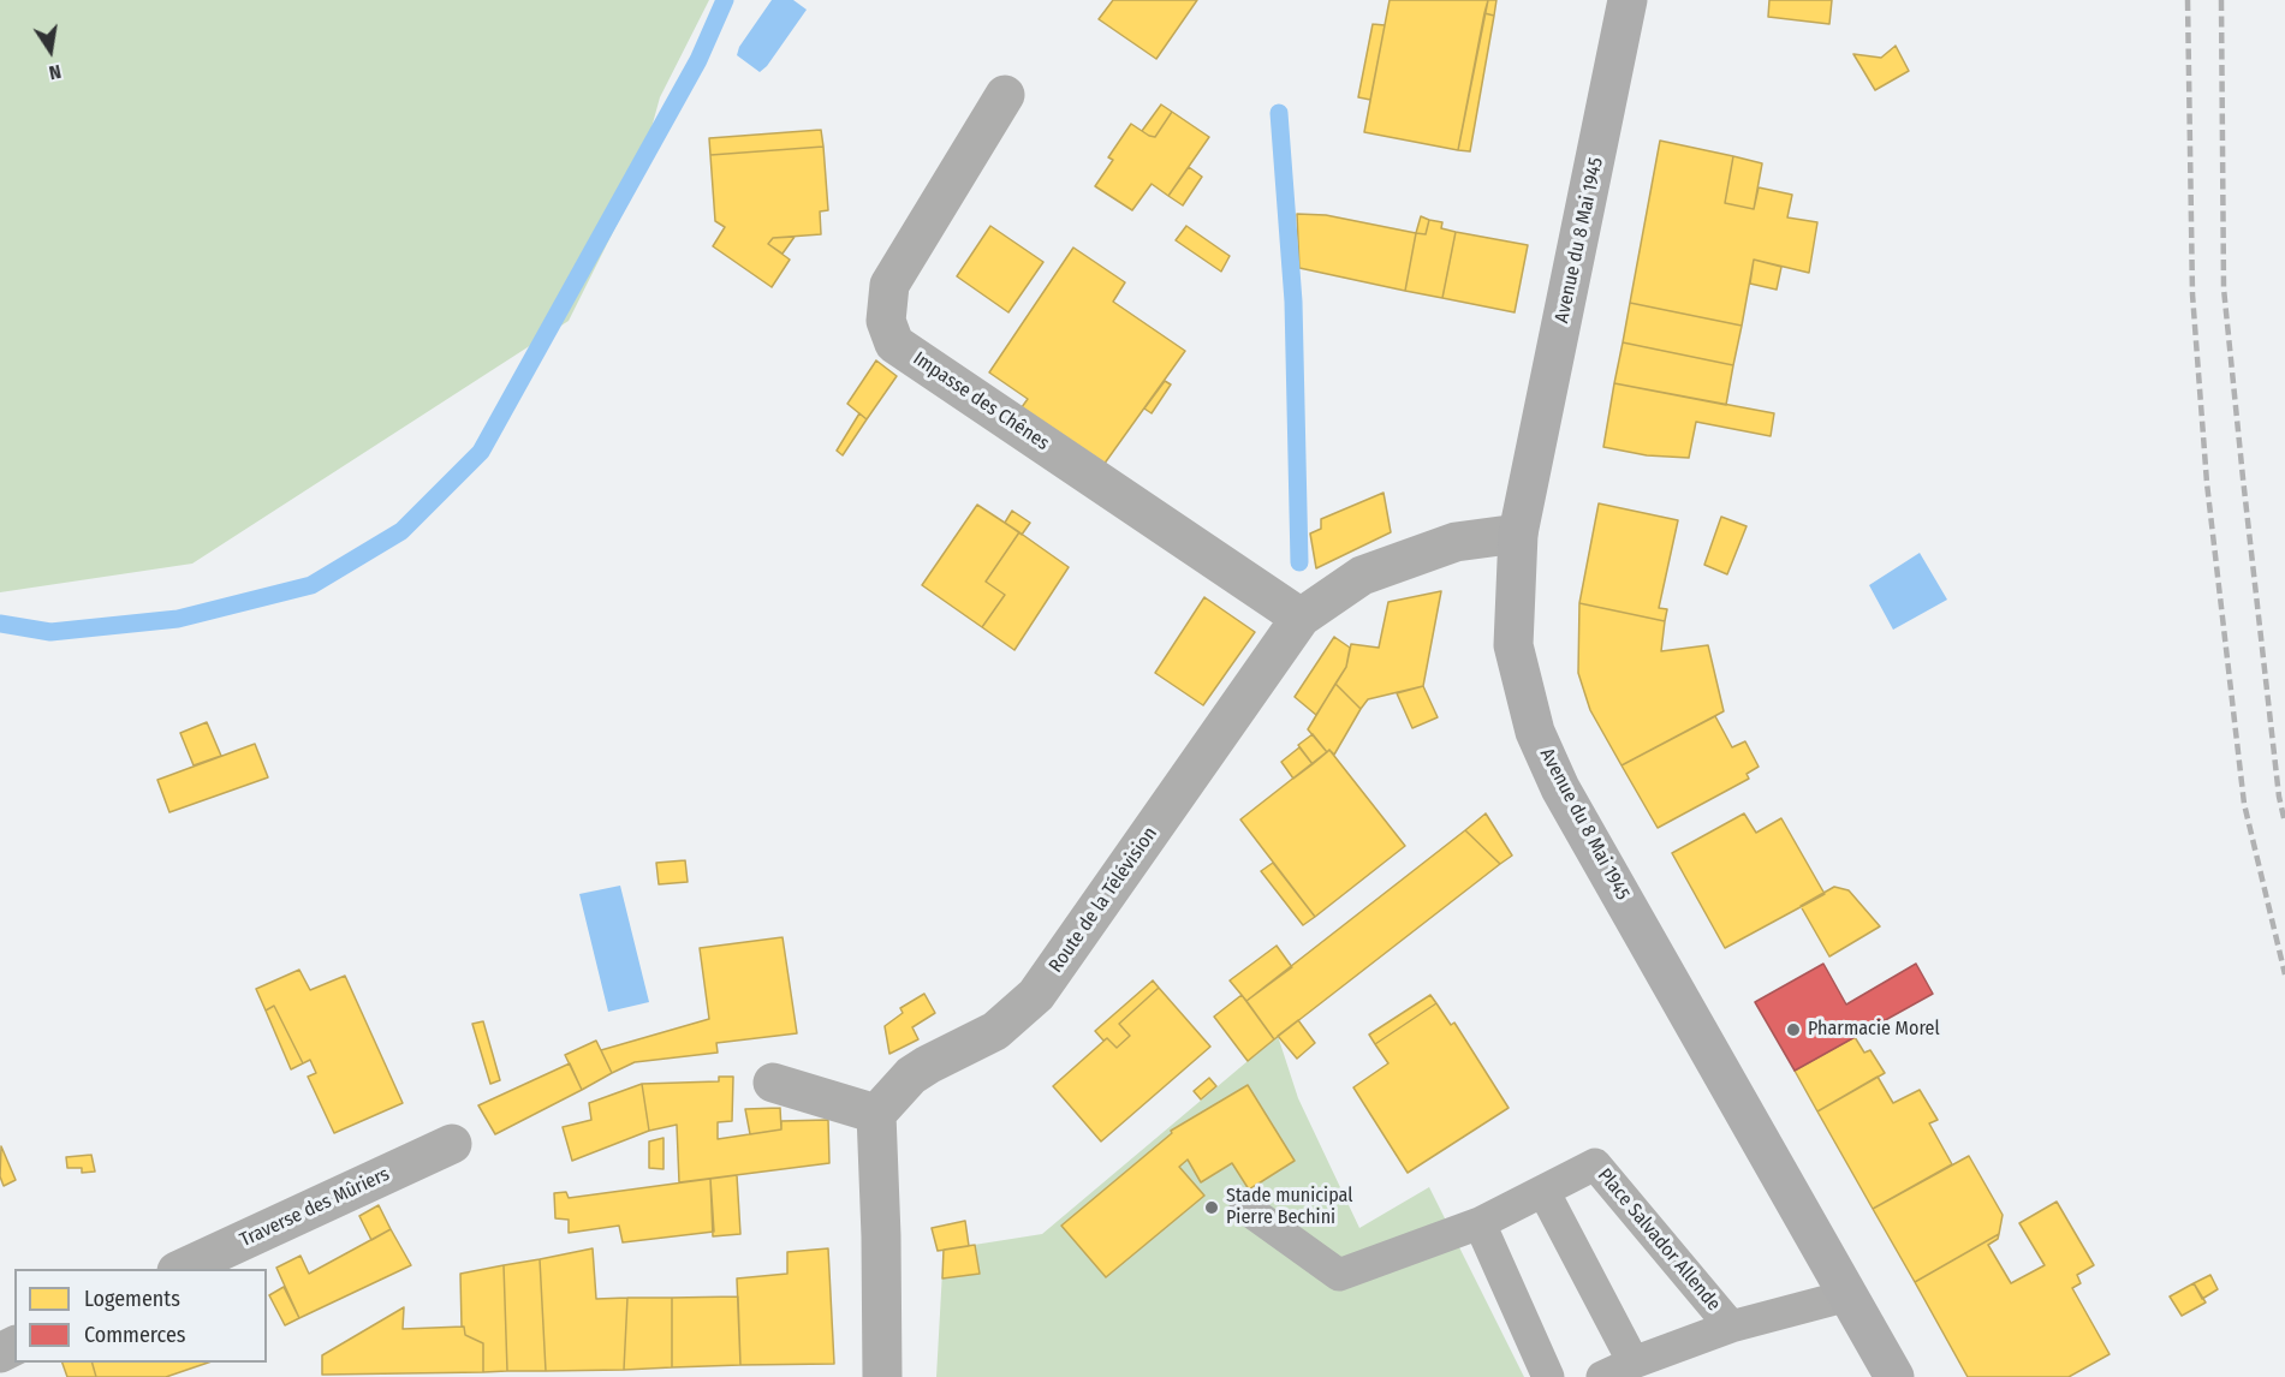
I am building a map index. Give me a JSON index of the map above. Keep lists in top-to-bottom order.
{
  "streets": {
    "main road": ["Avenue du 8 Mai 1945"],
    "street": ["Impasse des Chênes", "Route de la Télévision", "Traverse des Mûriers"],
    "lane": ["Place Salvador Allende"]
  },
  "crossings": [
    ["Avenue du 8 Mai 1945", "Route de la Télévision"],
    ["Avenue du 8 Mai 1945", "Place Salvador Allende"],
    ["Impasse des Chênes", "Route de la Télévision"]
  ],
  "places": ["Pharmacie Morel", "Stade municipal Pierre Bechini"],
  "legend": ["Logements", "Commerces"],
  "north": "bottom"
}
